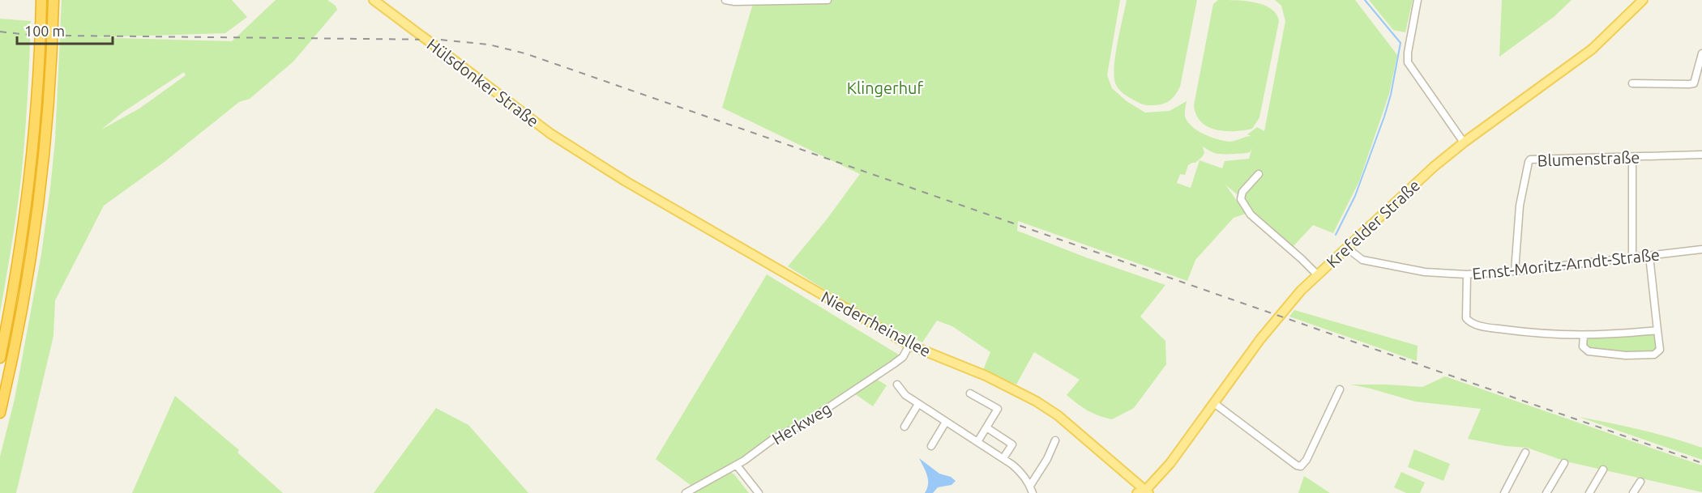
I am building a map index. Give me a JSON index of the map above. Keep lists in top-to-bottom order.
{
  "streets": {
    "main road": ["Hülsdonker Straße", "Krefelder Straße", "Niederrheinallee"],
    "street": ["Blumenstraße", "Ernst-Moritz-Arndt-Straße", "Herkweg"]
  },
  "crossings": [
    ["Hülsdonker Straße", "Niederrheinallee"],
    ["Blumenstraße", "Ernst-Moritz-Arndt-Straße"],
    ["Krefelder Straße", "Ernst-Moritz-Arndt-Straße"],
    ["Krefelder Straße", "Niederrheinallee"],
    ["Niederrheinallee", "Herkweg"]
  ],
  "parks": ["Klingerhuf"],
  "scale_bar": "100 m"
}
